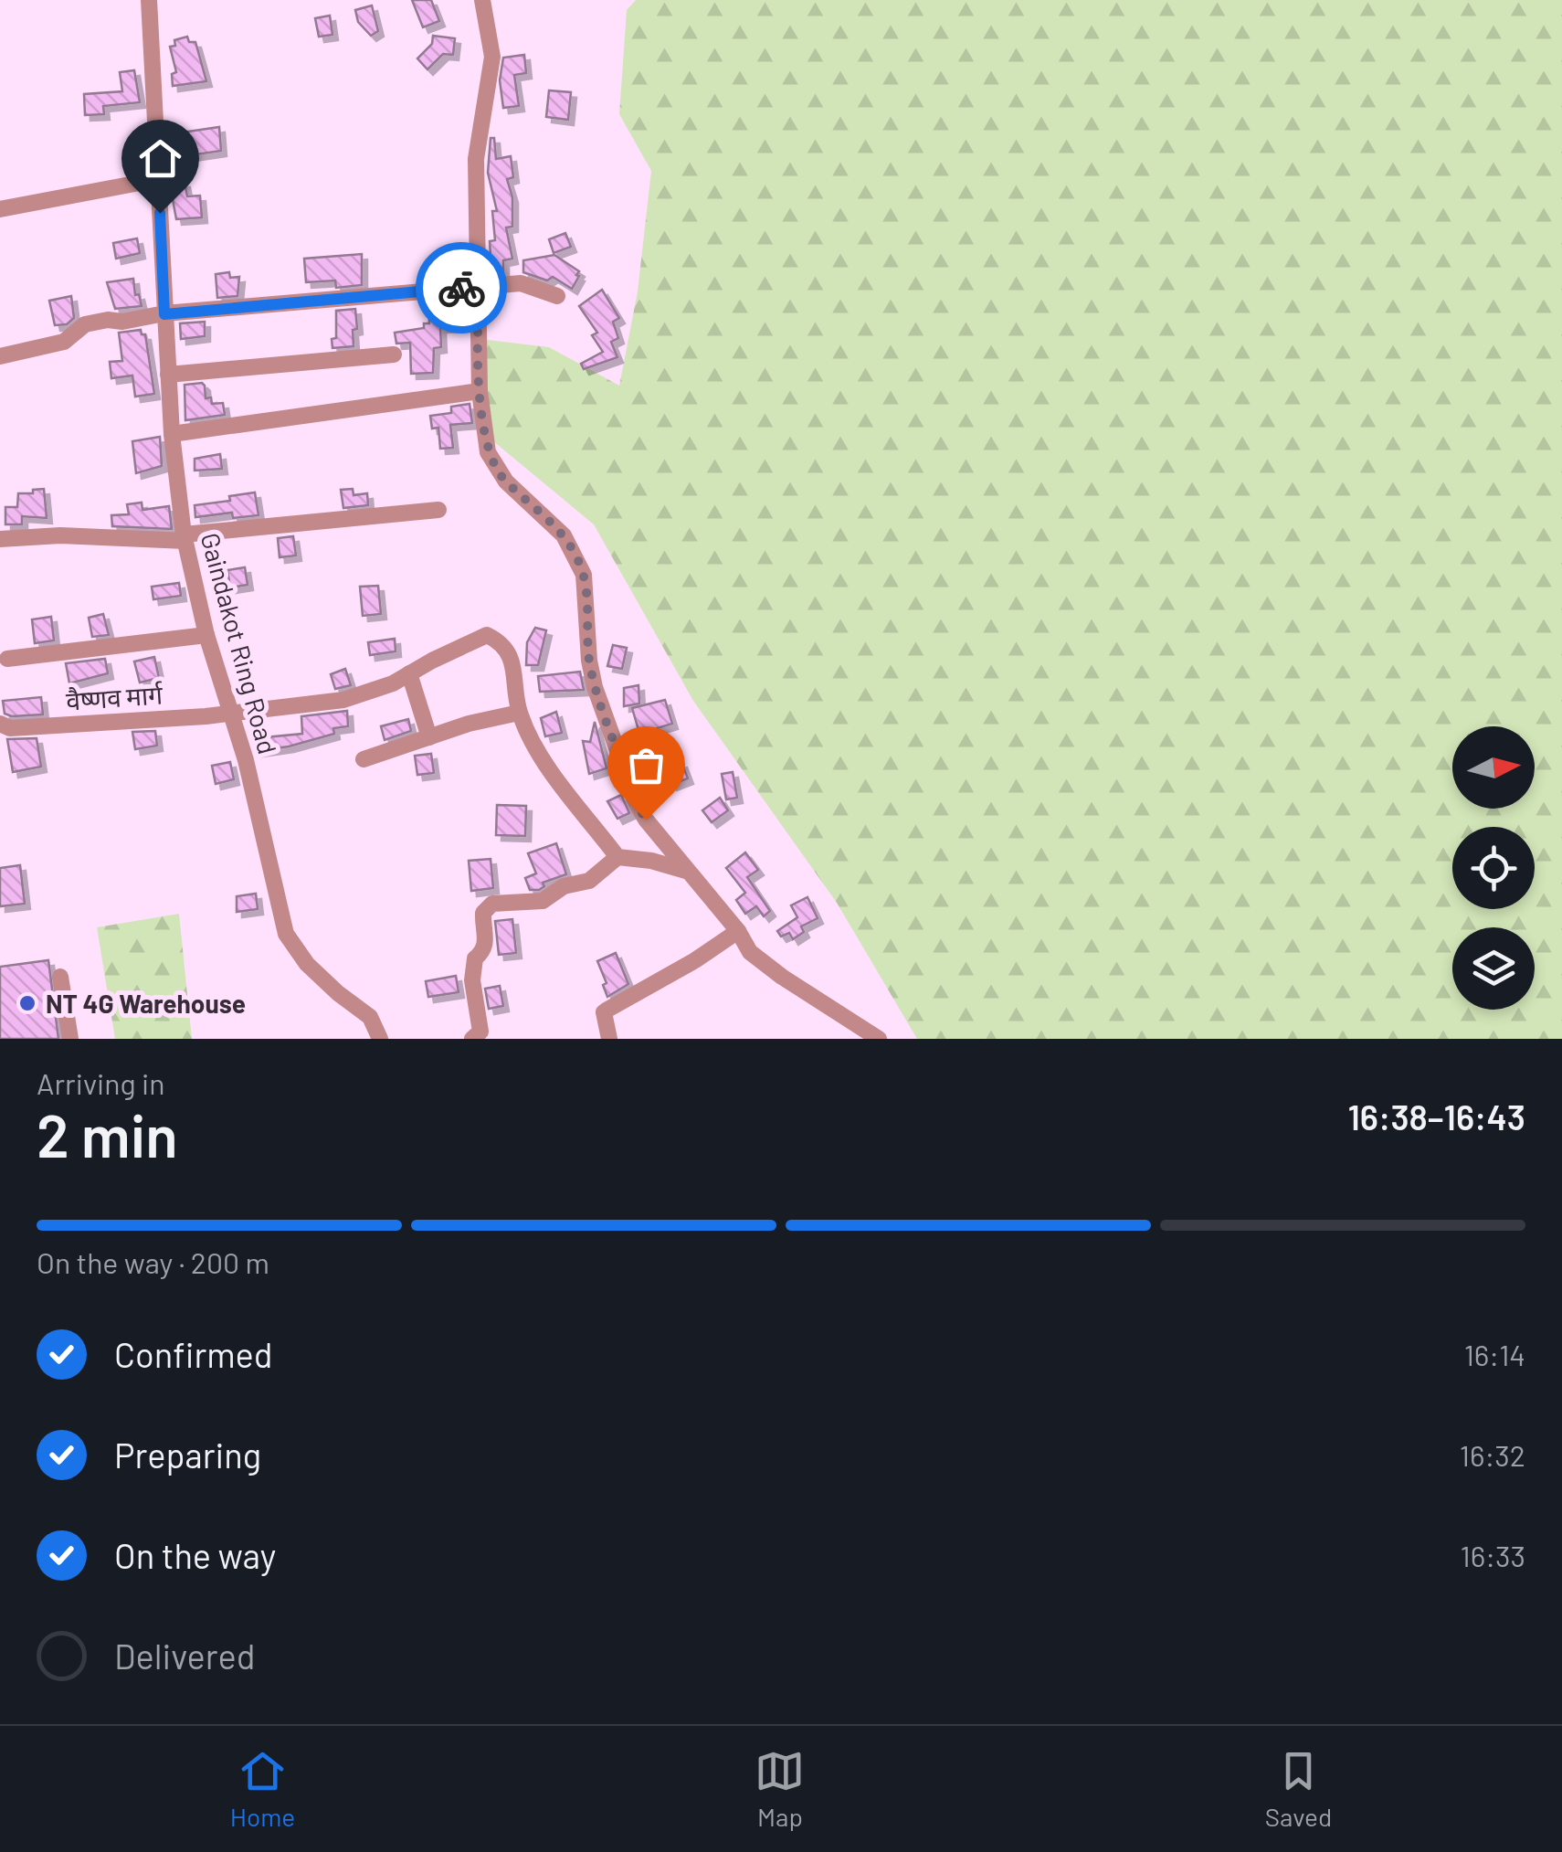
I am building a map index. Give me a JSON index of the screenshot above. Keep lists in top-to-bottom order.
{
  "streets": {
    "street": ["Gaindakot Ring Road", "वैष्णव मार्ग"]
  },
  "crossings": [
    ["Gaindakot Ring Road", "वैष्णव मार्ग"]
  ],
  "places": ["NT 4G Warehouse"],
  "north": "right",
  "page": {
    "heading": ["2 min", "Arriving in", "16:38–16:43"],
    "bar": "On the way · 200 m",
    "list": [
      ["Confirmed", "16:14"],
      ["Preparing", "16:32"],
      ["On the way", "16:33"],
      "Delivered"
    ],
    "tabs": ["Home", "Map", "Saved"]
  }
}
